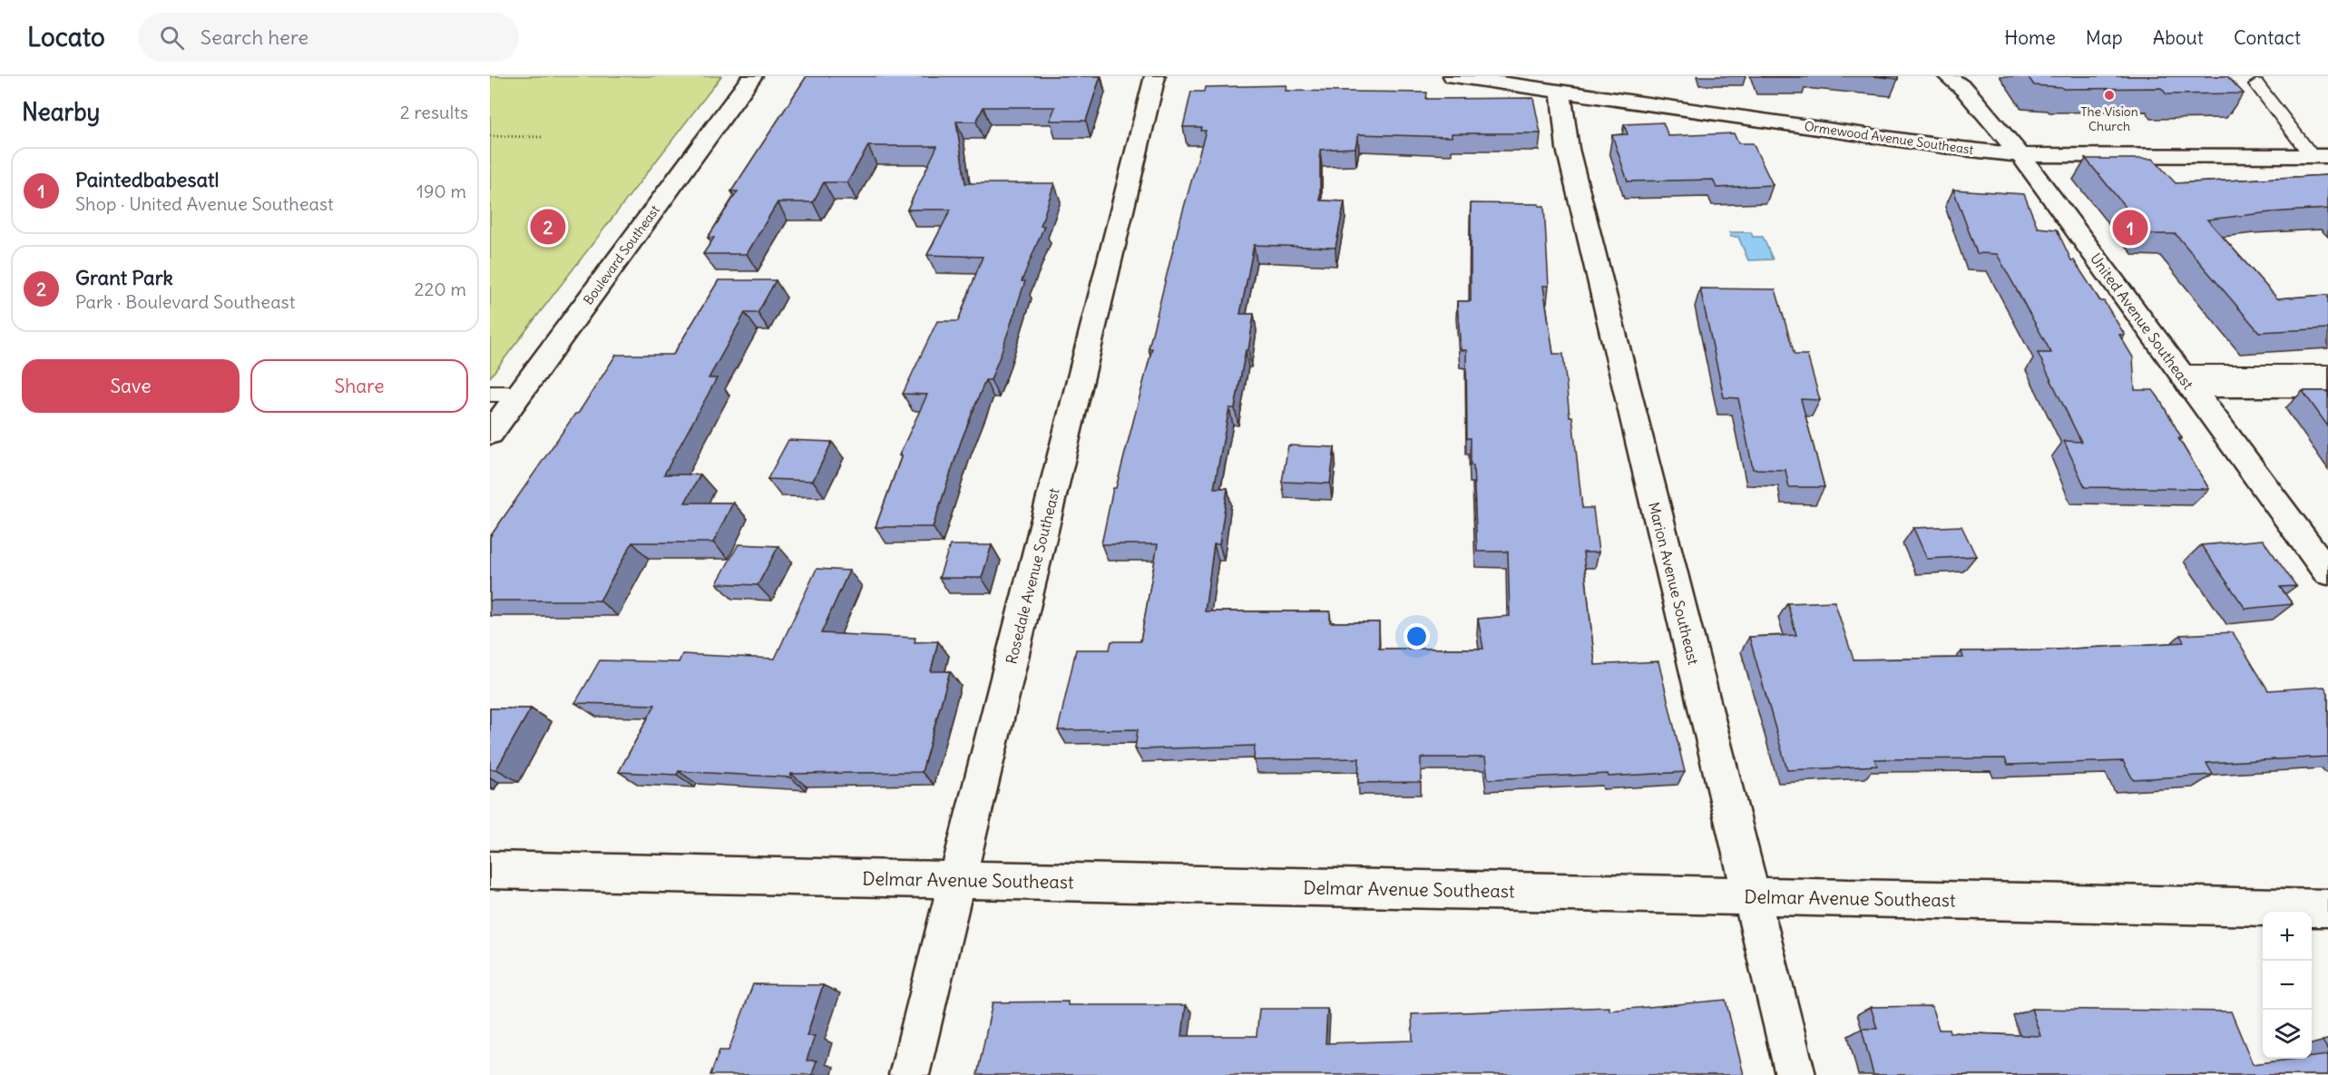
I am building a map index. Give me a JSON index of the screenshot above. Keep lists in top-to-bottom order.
{
  "streets": {
    "street": [
      "Ormewood Avenue Southeast",
      "Boulevard Southeast",
      "United Avenue Southeast",
      "Rosedale Avenue Southeast",
      "Marion Avenue Southeast",
      "Delmar Avenue Southeast"
    ]
  },
  "crossings": [
    ["Ormewood Avenue Southeast", "United Avenue Southeast"],
    ["Ormewood Avenue Southeast", "Marion Avenue Southeast"],
    ["Rosedale Avenue Southeast", "Delmar Avenue Southeast"],
    ["Marion Avenue Southeast", "Delmar Avenue Southeast"]
  ],
  "places": ["The Vision Church"],
  "page": {
    "header": "Locato",
    "search": "Search here",
    "nav": [
      "Home",
      "Map",
      "About",
      "Contact"
    ],
    "heading": ["Nearby", "2 results"],
    "list": [
      {
        "mark": "1",
        "name": "Paintedbabesatl",
        "note": "Shop · United Avenue Southeast",
        "value": "190 m"
      },
      {
        "mark": "2",
        "name": "Grant Park",
        "note": "Park · Boulevard Southeast",
        "value": "220 m"
      }
    ],
    "pins": ["2", "1"],
    "buttons": ["Save", "Share"],
    "map_buttons": ["+", "−"]
  }
}
